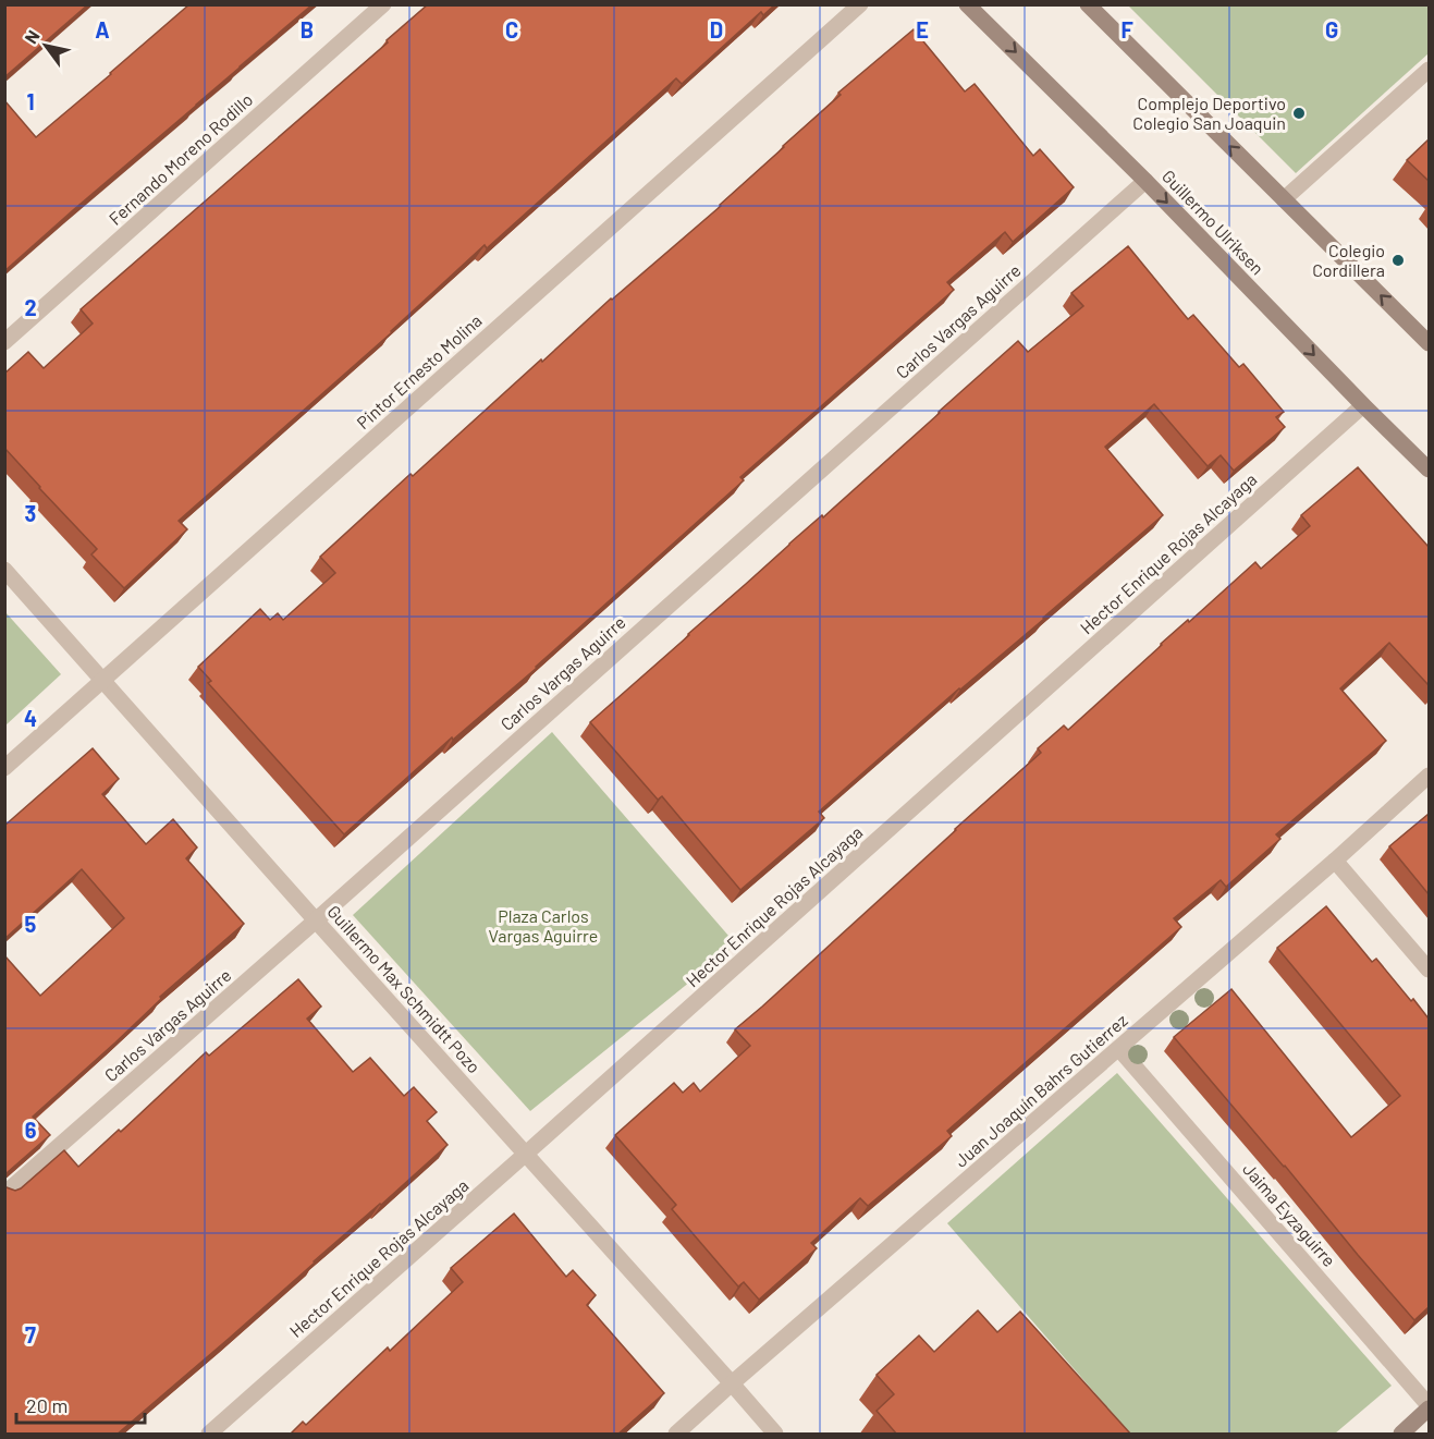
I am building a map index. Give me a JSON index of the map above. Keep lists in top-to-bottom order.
{
  "streets": {
    "main road": ["Guillermo Ulriksen"],
    "street": [
      "Fernando Moreno Rodillo",
      "Carlos Vargas Aguirre",
      "Pintor Ernesto Molina",
      "Hector Enrique Rojas Alcayaga",
      "Guillermo Max Schmidtt Pozo",
      "Juan Joaquín Bahrs Gutierrez",
      "Jaima Eyzaguirre"
    ]
  },
  "crossings": [
    ["Guillermo Ulriksen", "Carlos Vargas Aguirre"],
    ["Guillermo Ulriksen", "Hector Enrique Rojas Alcayaga"],
    ["Carlos Vargas Aguirre", "Guillermo Max Schmidtt Pozo"],
    ["Pintor Ernesto Molina", "Guillermo Max Schmidtt Pozo"],
    ["Hector Enrique Rojas Alcayaga", "Guillermo Max Schmidtt Pozo"],
    ["Guillermo Max Schmidtt Pozo", "Juan Joaquín Bahrs Gutierrez"],
    ["Juan Joaquín Bahrs Gutierrez", "Jaima Eyzaguirre"]
  ],
  "parks": ["Plaza Carlos Vargas Aguirre"],
  "places": ["Complejo Deportivo Colegio San Joaquin", "Colegio Cordillera"],
  "scale_bar": "20 m",
  "north": "top left",
  "grid": {
    "columns": [
      "A",
      "B",
      "C",
      "D",
      "E",
      "F",
      "G"
    ],
    "rows": [
      "1",
      "2",
      "3",
      "4",
      "5",
      "6",
      "7"
    ]
  }
}
